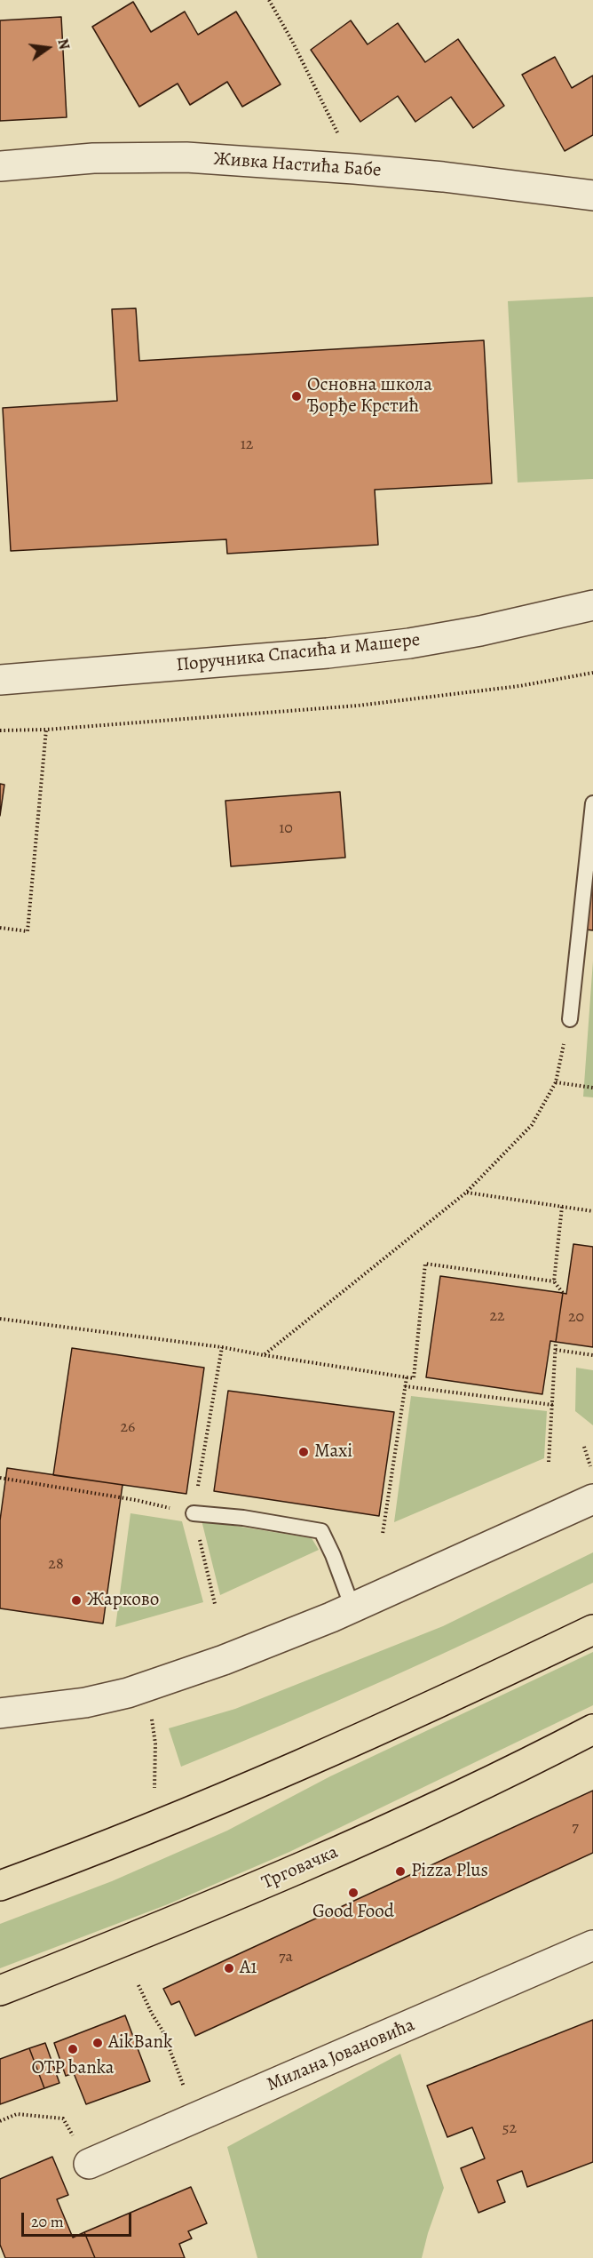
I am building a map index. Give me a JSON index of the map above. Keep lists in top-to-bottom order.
{
  "streets": {
    "main road": ["Трговачка"],
    "street": ["Живка Настића Бабе", "Поручника Спасића и Машере", "Милана Јовановића"]
  },
  "places": [
    "Основна школа Ђорђе Крстић",
    "Maxi",
    "Жарково",
    "Pizza Plus",
    "Good Food",
    "A1",
    "AikBank",
    "OTP banka"
  ],
  "house_numbers": [
    "12",
    "10",
    "22",
    "20",
    "26",
    "28",
    "7",
    "7a",
    "52"
  ],
  "scale_bar": "20 m",
  "north": "right"
}
